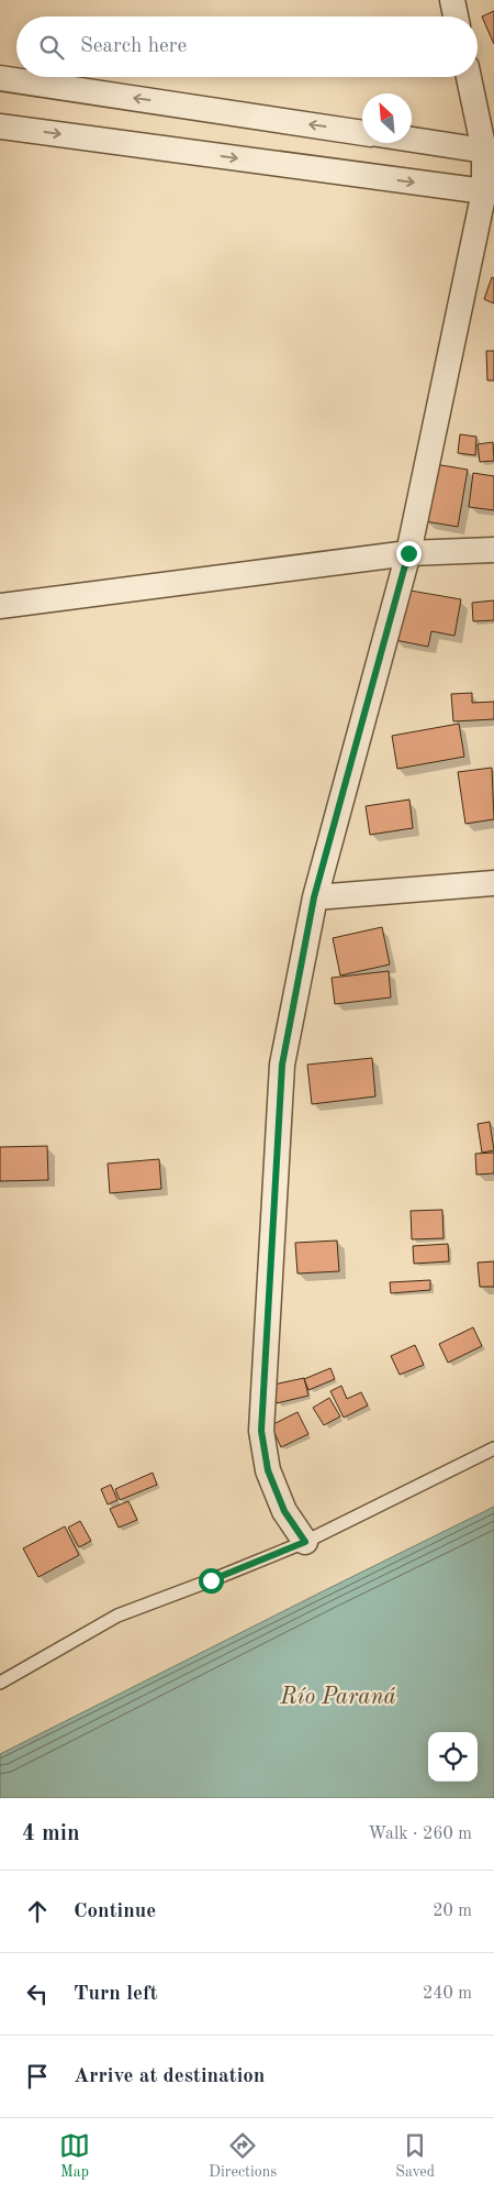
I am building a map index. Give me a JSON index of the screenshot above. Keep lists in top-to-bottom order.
{
  "water": ["Río Paraná"],
  "north": "top left",
  "page": {
    "search": "Search here",
    "heading": ["4 min", "Walk · 260 m"],
    "list": [
      ["Continue", "20 m"],
      ["Turn left", "240 m"],
      "Arrive at destination"
    ],
    "nav": ["Map", "Directions", "Saved"]
  }
}
